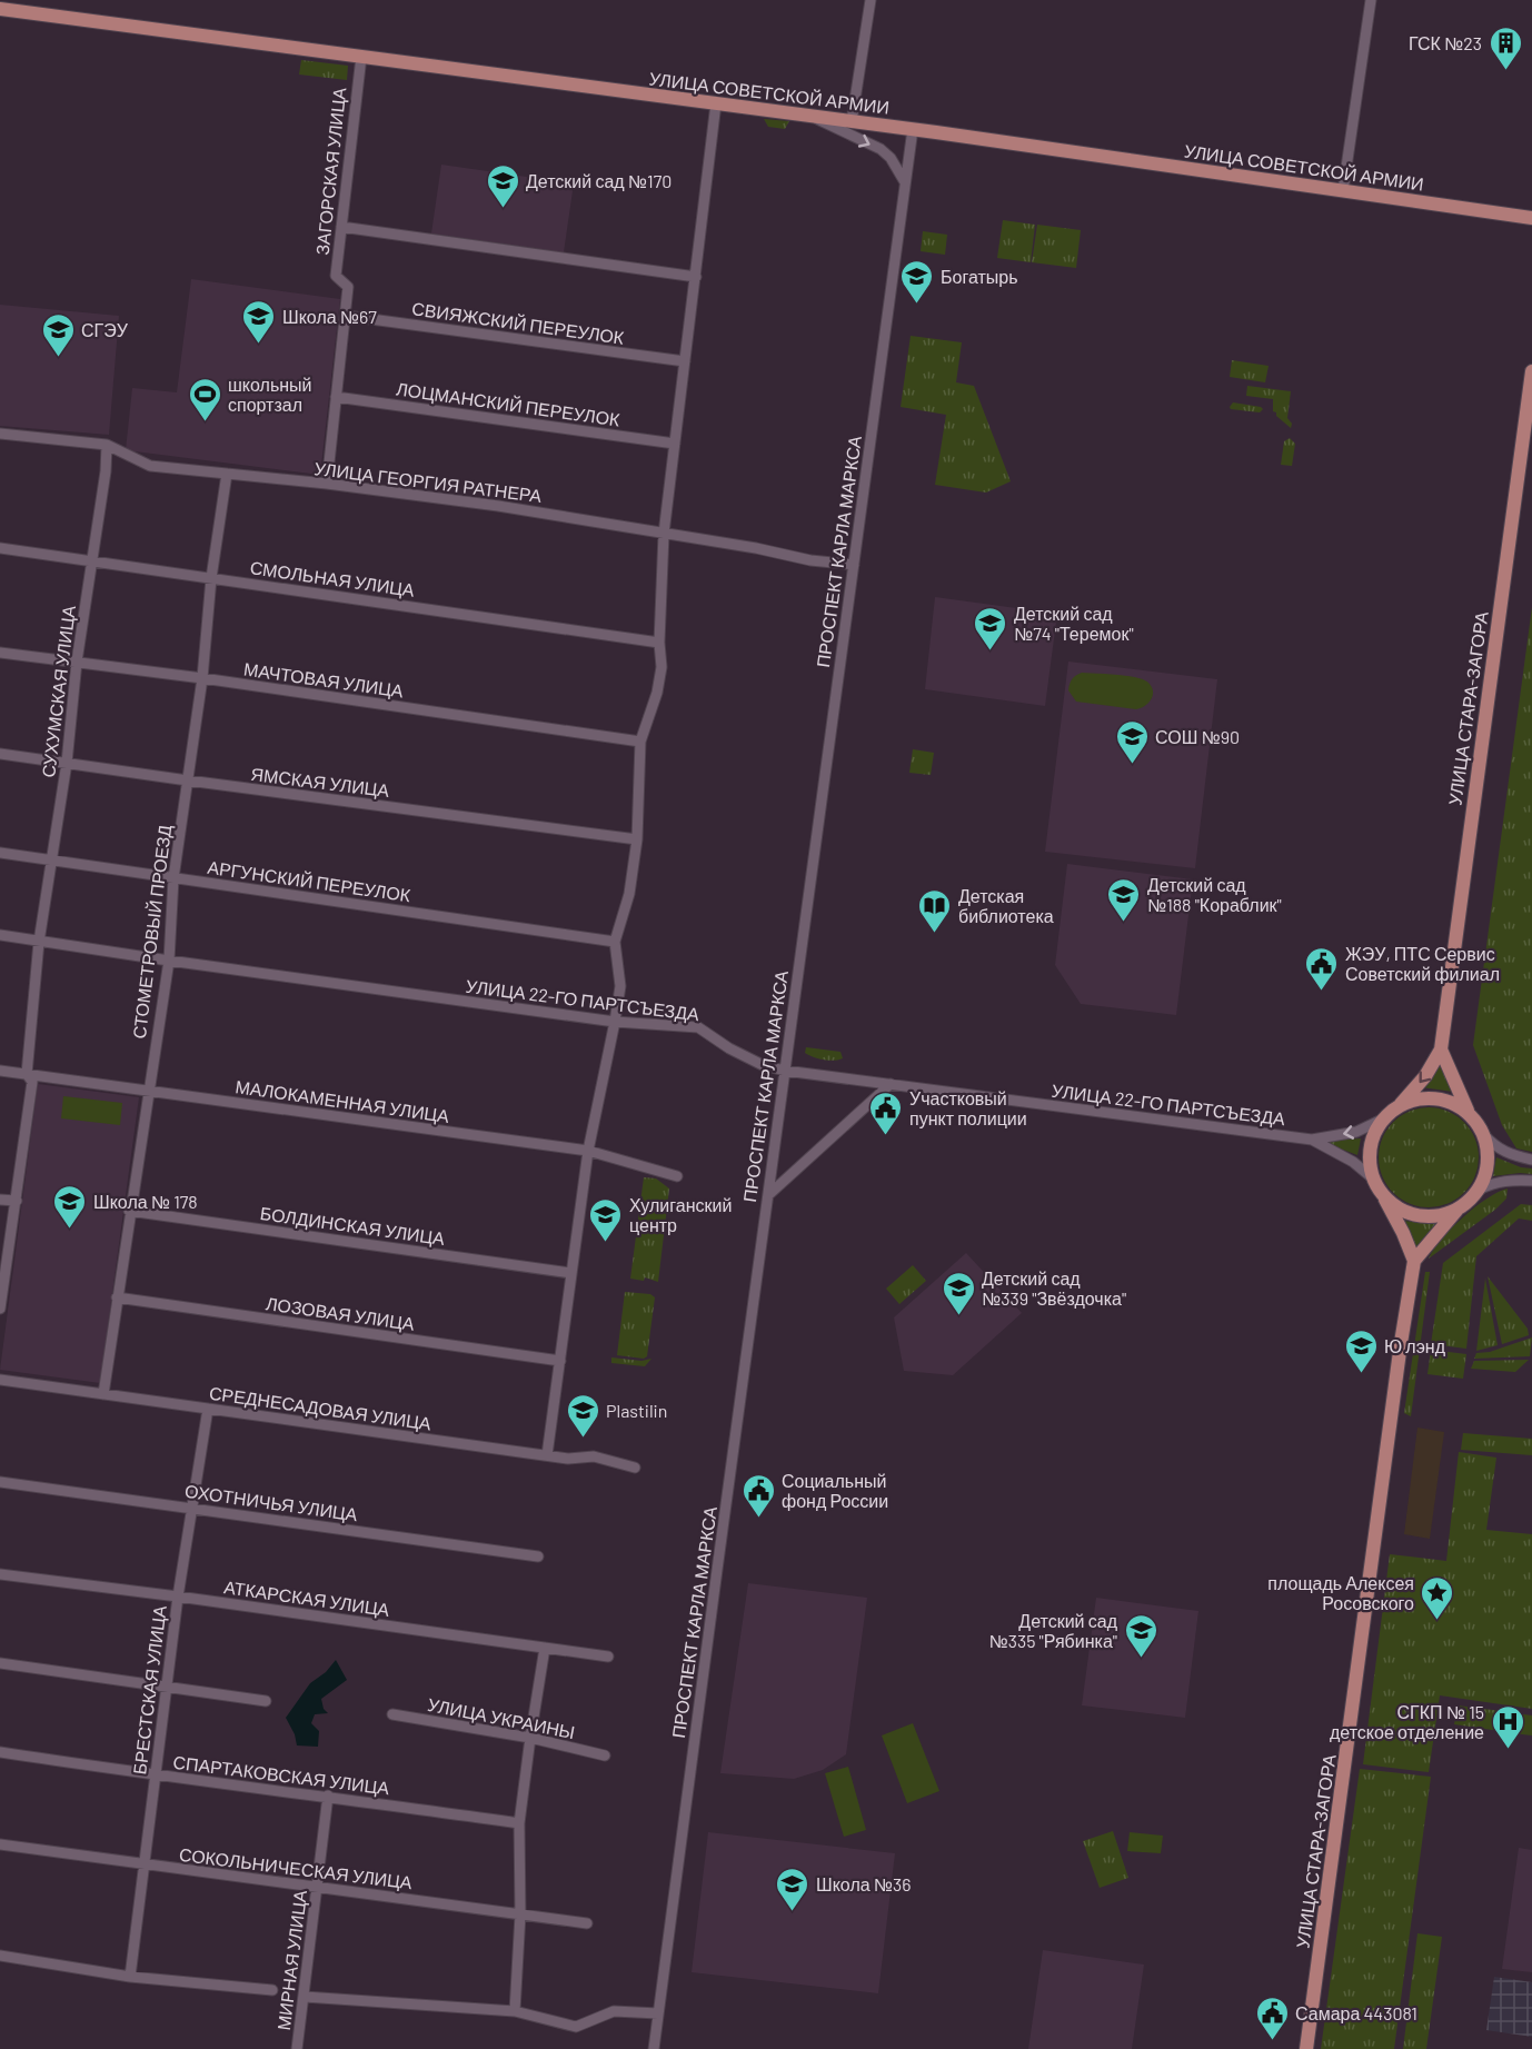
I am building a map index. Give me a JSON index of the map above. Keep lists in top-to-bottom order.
{
  "streets": {
    "main road": ["УЛИЦА СОВЕТСКОЙ АРМИИ", "УЛИЦА СТАРА-ЗАГОРА"],
    "street": [
      "ЗАГОРСКАЯ УЛИЦА",
      "СВИЯЖСКИЙ ПЕРЕУЛОК",
      "ЛОЦМАНСКИЙ ПЕРЕУЛОК",
      "УЛИЦА ГЕОРГИЯ РАТНЕРА",
      "ПРОСПЕКТ КАРЛА МАРКСА",
      "СМОЛЬНАЯ УЛИЦА",
      "МАЧТОВАЯ УЛИЦА",
      "СУХУМСКАЯ УЛИЦА",
      "ЯМСКАЯ УЛИЦА",
      "АРГУНСКИЙ ПЕРЕУЛОК",
      "СТОМЕТРОВЫЙ ПРОЕЗД",
      "УЛИЦА 22-ГО ПАРТСЪЕЗДА",
      "МАЛОКАМЕННАЯ УЛИЦА",
      "БОЛДИНСКАЯ УЛИЦА",
      "ЛОЗОВАЯ УЛИЦА",
      "СРЕДНЕСАДОВАЯ УЛИЦА",
      "ОХОТНИЧЬЯ УЛИЦА",
      "АТКАРСКАЯ УЛИЦА",
      "БРЕСТСКАЯ УЛИЦА",
      "УЛИЦА УКРАИНЫ",
      "СПАРТАКОВСКАЯ УЛИЦА",
      "СОКОЛЬНИЧЕСКАЯ УЛИЦА",
      "МИРНАЯ УЛИЦА"
    ]
  },
  "crossings": [
    ["УЛИЦА СОВЕТСКОЙ АРМИИ", "ЗАГОРСКАЯ УЛИЦА"],
    ["УЛИЦА СОВЕТСКОЙ АРМИИ", "ПРОСПЕКТ КАРЛА МАРКСА"],
    ["ЗАГОРСКАЯ УЛИЦА", "СВИЯЖСКИЙ ПЕРЕУЛОК"],
    ["ЗАГОРСКАЯ УЛИЦА", "ЛОЦМАНСКИЙ ПЕРЕУЛОК"],
    ["ЗАГОРСКАЯ УЛИЦА", "УЛИЦА ГЕОРГИЯ РАТНЕРА"],
    ["УЛИЦА ГЕОРГИЯ РАТНЕРА", "ПРОСПЕКТ КАРЛА МАРКСА"],
    ["УЛИЦА ГЕОРГИЯ РАТНЕРА", "СУХУМСКАЯ УЛИЦА"],
    ["УЛИЦА ГЕОРГИЯ РАТНЕРА", "СТОМЕТРОВЫЙ ПРОЕЗД"],
    ["ПРОСПЕКТ КАРЛА МАРКСА", "УЛИЦА 22-ГО ПАРТСЪЕЗДА"],
    ["СМОЛЬНАЯ УЛИЦА", "СУХУМСКАЯ УЛИЦА"],
    ["СМОЛЬНАЯ УЛИЦА", "СТОМЕТРОВЫЙ ПРОЕЗД"],
    ["МАЧТОВАЯ УЛИЦА", "СУХУМСКАЯ УЛИЦА"],
    ["МАЧТОВАЯ УЛИЦА", "СТОМЕТРОВЫЙ ПРОЕЗД"],
    ["СУХУМСКАЯ УЛИЦА", "ЯМСКАЯ УЛИЦА"],
    ["СУХУМСКАЯ УЛИЦА", "АРГУНСКИЙ ПЕРЕУЛОК"],
    ["СУХУМСКАЯ УЛИЦА", "УЛИЦА 22-ГО ПАРТСЪЕЗДА"],
    ["СУХУМСКАЯ УЛИЦА", "МАЛОКАМЕННАЯ УЛИЦА"],
    ["УЛИЦА СТАРА-ЗАГОРА", "УЛИЦА 22-ГО ПАРТСЪЕЗДА"],
    ["ЯМСКАЯ УЛИЦА", "СТОМЕТРОВЫЙ ПРОЕЗД"],
    ["АРГУНСКИЙ ПЕРЕУЛОК", "СТОМЕТРОВЫЙ ПРОЕЗД"],
    ["СТОМЕТРОВЫЙ ПРОЕЗД", "УЛИЦА 22-ГО ПАРТСЪЕЗДА"],
    ["СТОМЕТРОВЫЙ ПРОЕЗД", "МАЛОКАМЕННАЯ УЛИЦА"],
    ["СТОМЕТРОВЫЙ ПРОЕЗД", "БОЛДИНСКАЯ УЛИЦА"],
    ["СТОМЕТРОВЫЙ ПРОЕЗД", "ЛОЗОВАЯ УЛИЦА"],
    ["СТОМЕТРОВЫЙ ПРОЕЗД", "СРЕДНЕСАДОВАЯ УЛИЦА"],
    ["СРЕДНЕСАДОВАЯ УЛИЦА", "БРЕСТСКАЯ УЛИЦА"],
    ["ОХОТНИЧЬЯ УЛИЦА", "БРЕСТСКАЯ УЛИЦА"],
    ["АТКАРСКАЯ УЛИЦА", "БРЕСТСКАЯ УЛИЦА"],
    ["БРЕСТСКАЯ УЛИЦА", "СПАРТАКОВСКАЯ УЛИЦА"],
    ["БРЕСТСКАЯ УЛИЦА", "СОКОЛЬНИЧЕСКАЯ УЛИЦА"],
    ["СПАРТАКОВСКАЯ УЛИЦА", "МИРНАЯ УЛИЦА"],
    ["СОКОЛЬНИЧЕСКАЯ УЛИЦА", "МИРНАЯ УЛИЦА"]
  ],
  "places": {
    "building": ["ГСК №23"],
    "school or university": [
      "Детский сад №170",
      "Богатырь",
      "Школа №67",
      "СГЭУ",
      "Детский сад №74 \"Теремок\"",
      "СОШ №90",
      "Детский сад №188 \"Кораблик\"",
      "Школа № 178",
      "Хулиганский центр",
      "Детский сад №339 \"Звёздочка\"",
      "Ю лэнд",
      "Plastilin",
      "Детский сад №335 \"Рябинка\"",
      "Школа №36"
    ],
    "sports": ["школьный спортзал"],
    "library": ["Детская библиотека"],
    "public building": [
      "ЖЭУ, ПТС Сервис Советский филиал",
      "Участковый пункт полиции",
      "Социальный фонд России",
      "Самара 443081"
    ],
    "place": ["площадь Алексея Росовского"],
    "hospital": ["СГКП № 15 детское отделение"]
  }
}
